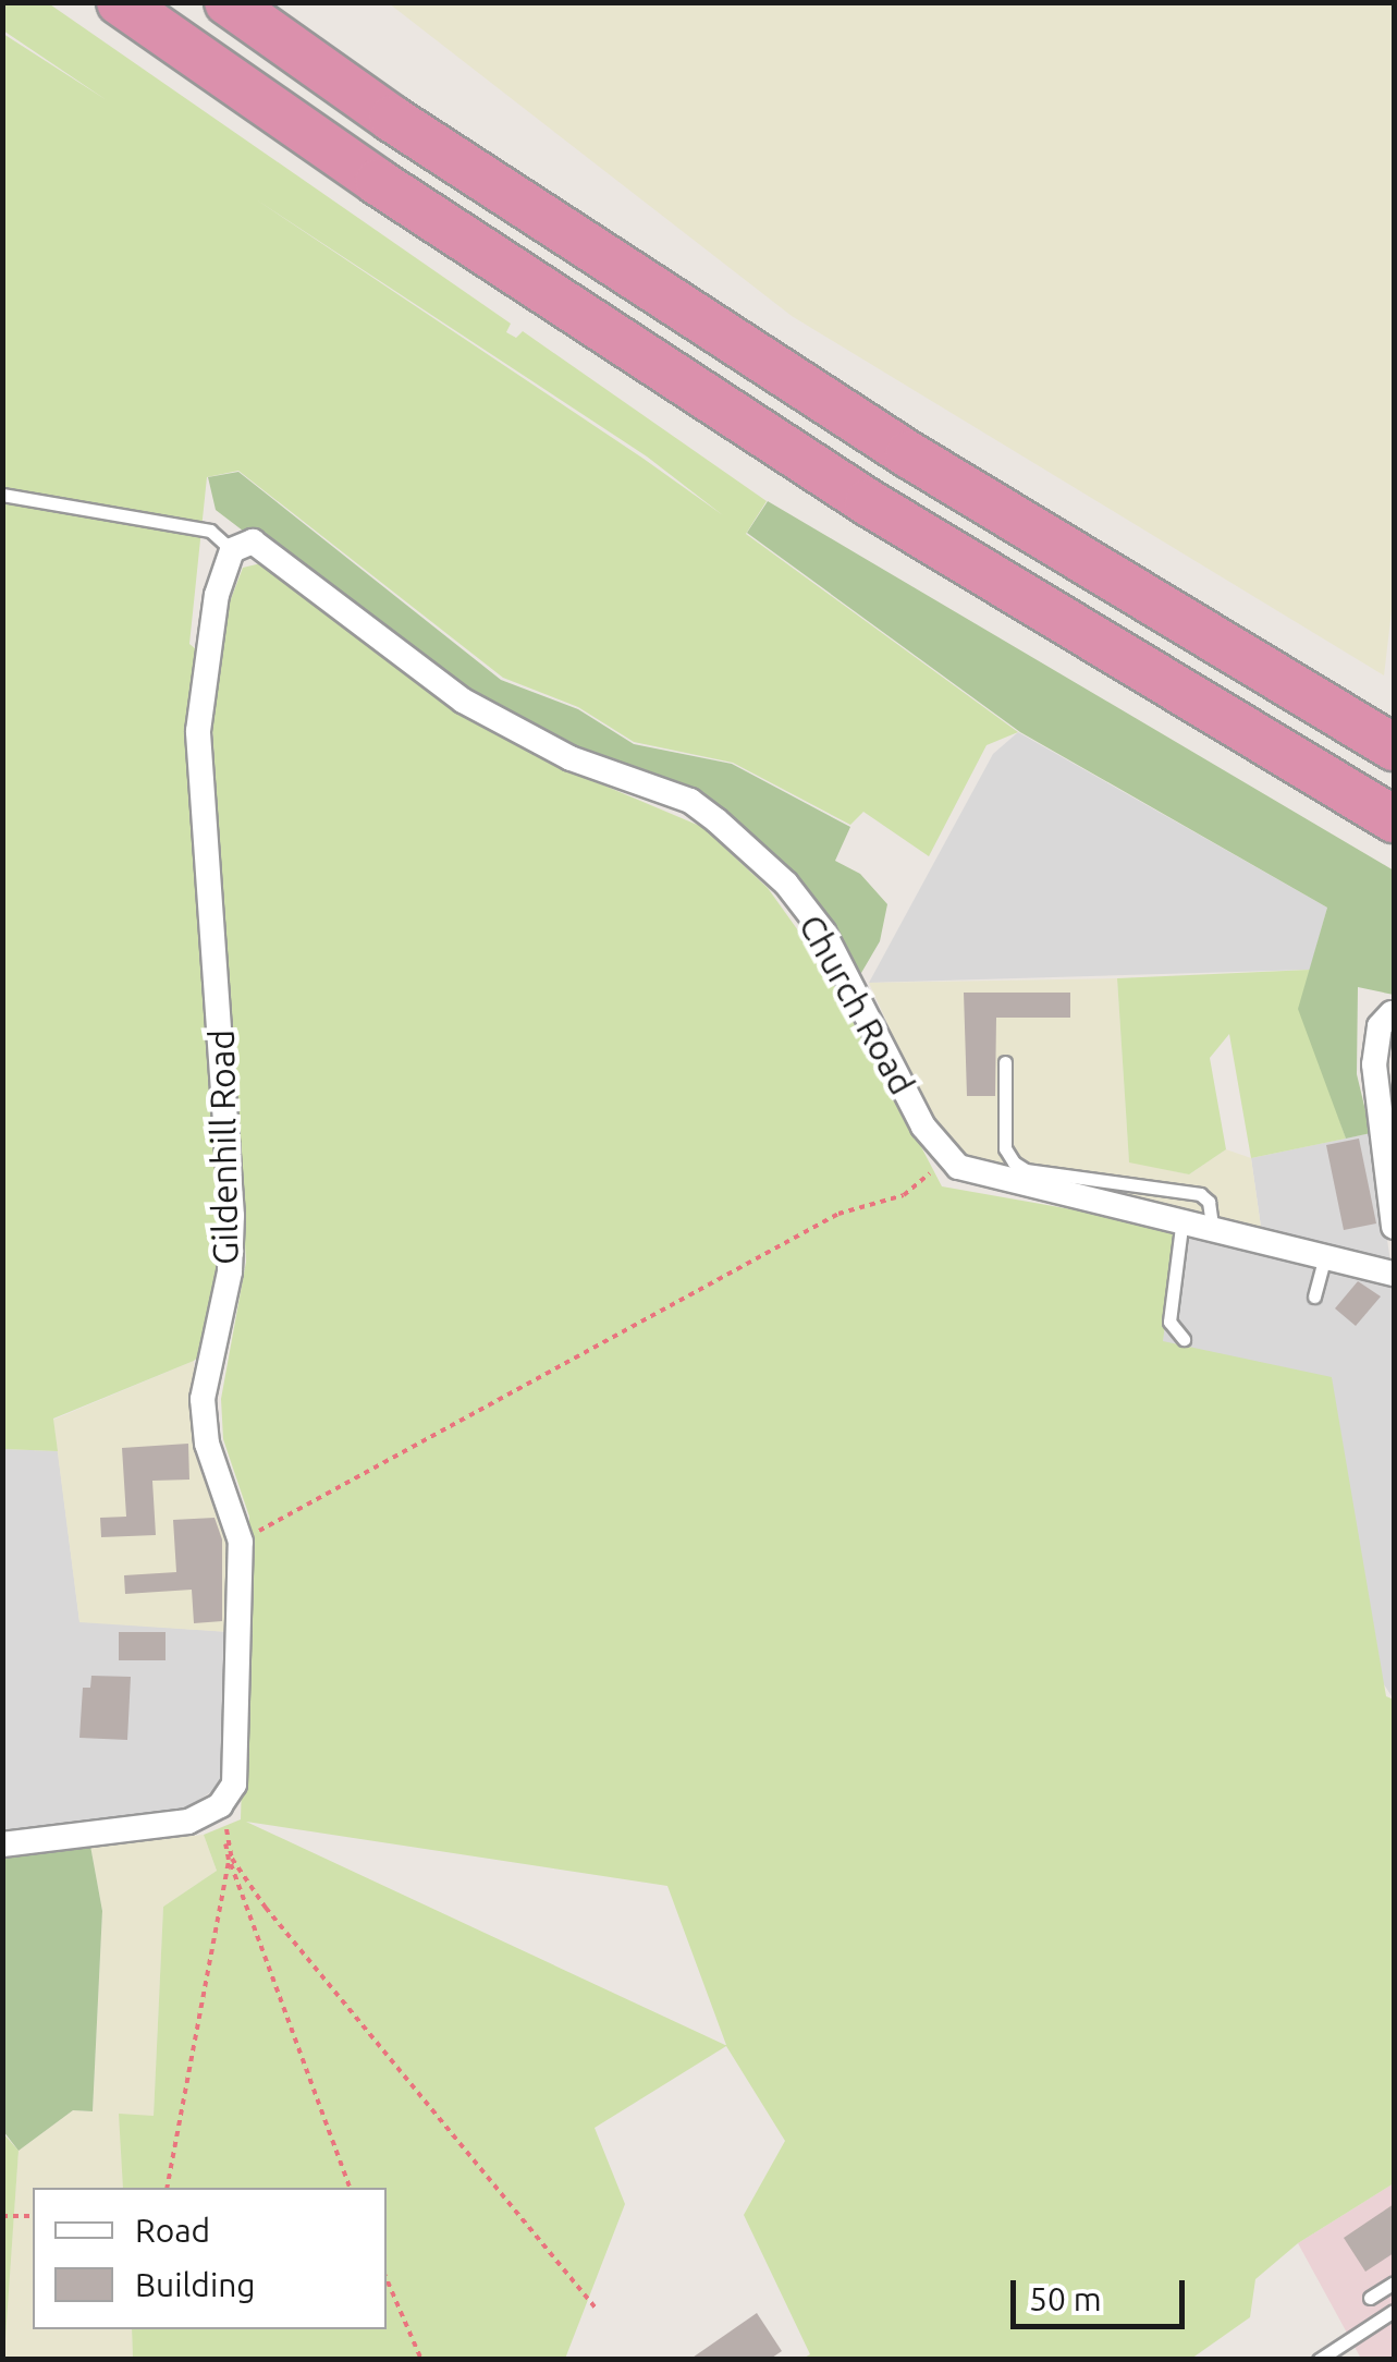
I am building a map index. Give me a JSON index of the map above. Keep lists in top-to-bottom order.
{
  "streets": {
    "street": ["Church Road", "Gildenhill Road"]
  },
  "crossings": [
    ["Church Road", "Gildenhill Road"]
  ],
  "legend": ["Road", "Building"],
  "scale_bar": "50 m"
}
